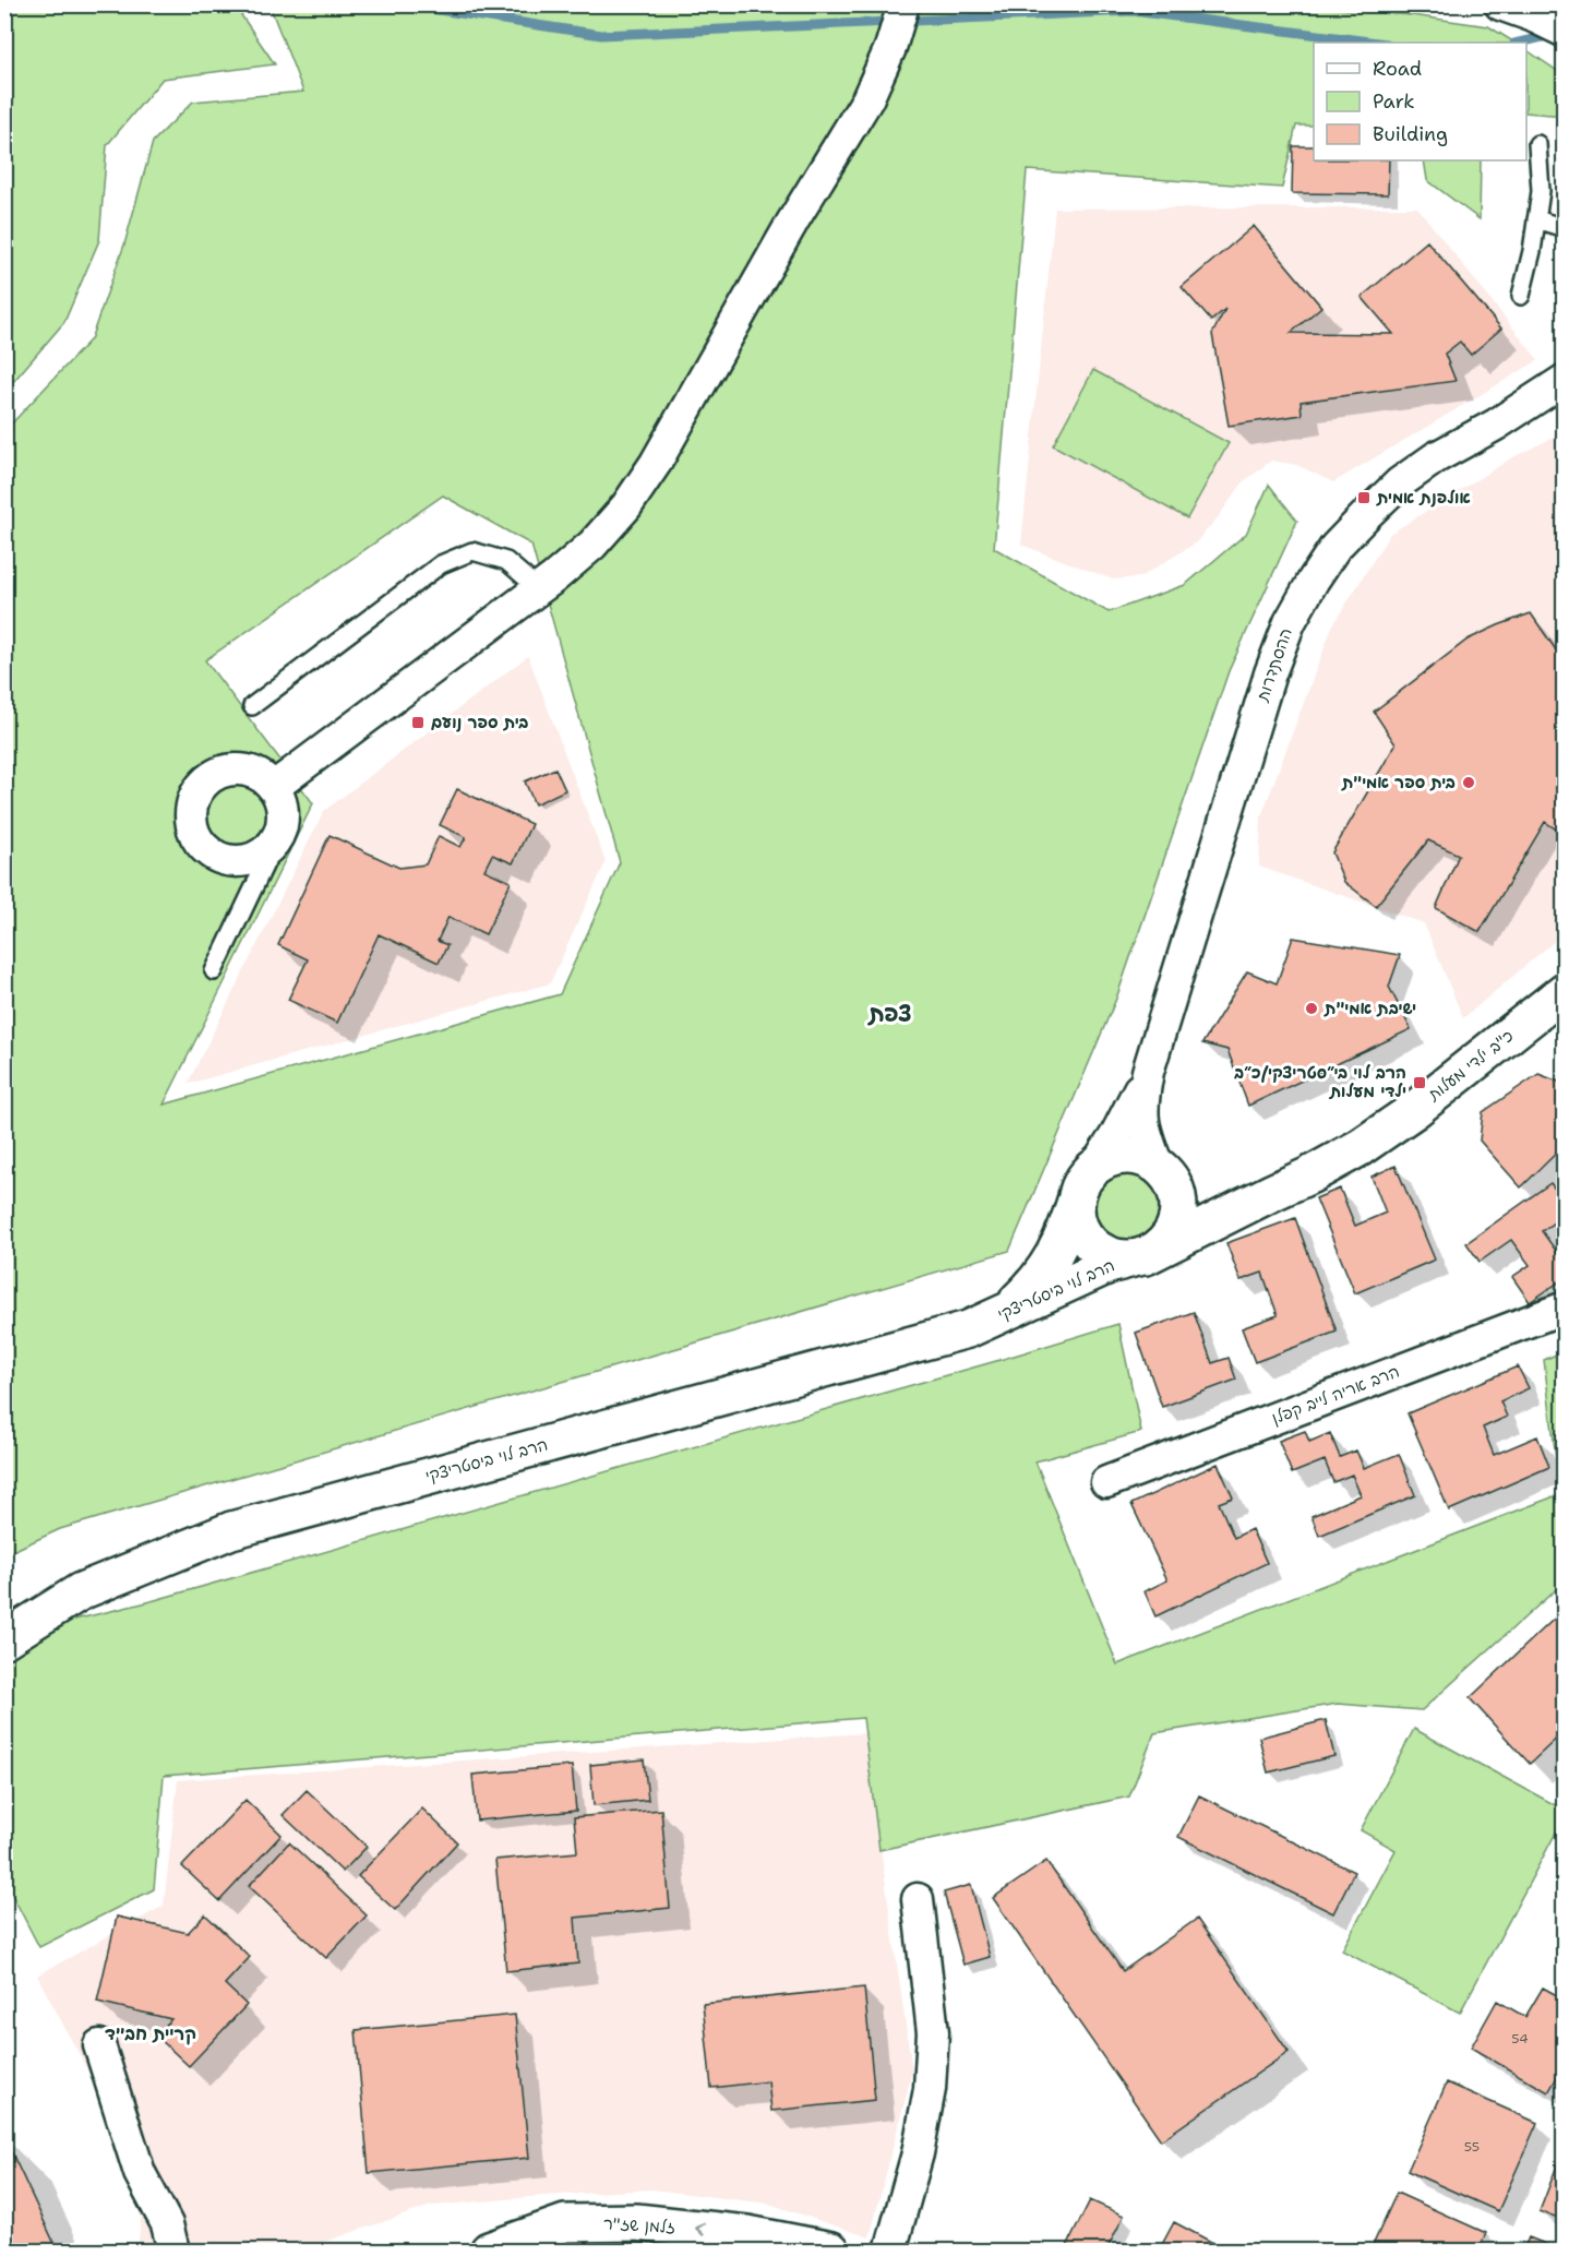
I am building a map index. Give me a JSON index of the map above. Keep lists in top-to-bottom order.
{
  "streets": {
    "street": [
      "ההסתדרות",
      "כ\"ב ילדי מעלות",
      "הרב לוי ביסטריצקי",
      "הרב אריה לייב קפלן",
      "זלמן שז\"ר"
    ]
  },
  "crossings": [
    ["ההסתדרות", "כ\"ב ילדי מעלות"],
    ["ההסתדרות", "הרב לוי ביסטריצקי"],
    ["כ\"ב ילדי מעלות", "הרב לוי ביסטריצקי"]
  ],
  "one_way": ["זלמן שז\"ר"],
  "districts": ["צפת", "קריית חב\"ד"],
  "places": {
    "transit": ["אולפנת אמית", "בית ספר נועם", "הרב לוי בי״סטריצקי/כ״ב ילדי מעלות"],
    "other": ["בית ספר אמי\"ת", "ישיבת אמי\"ת"]
  },
  "house_numbers": ["54", "55"],
  "legend": ["Road", "Park", "Building"]
}
